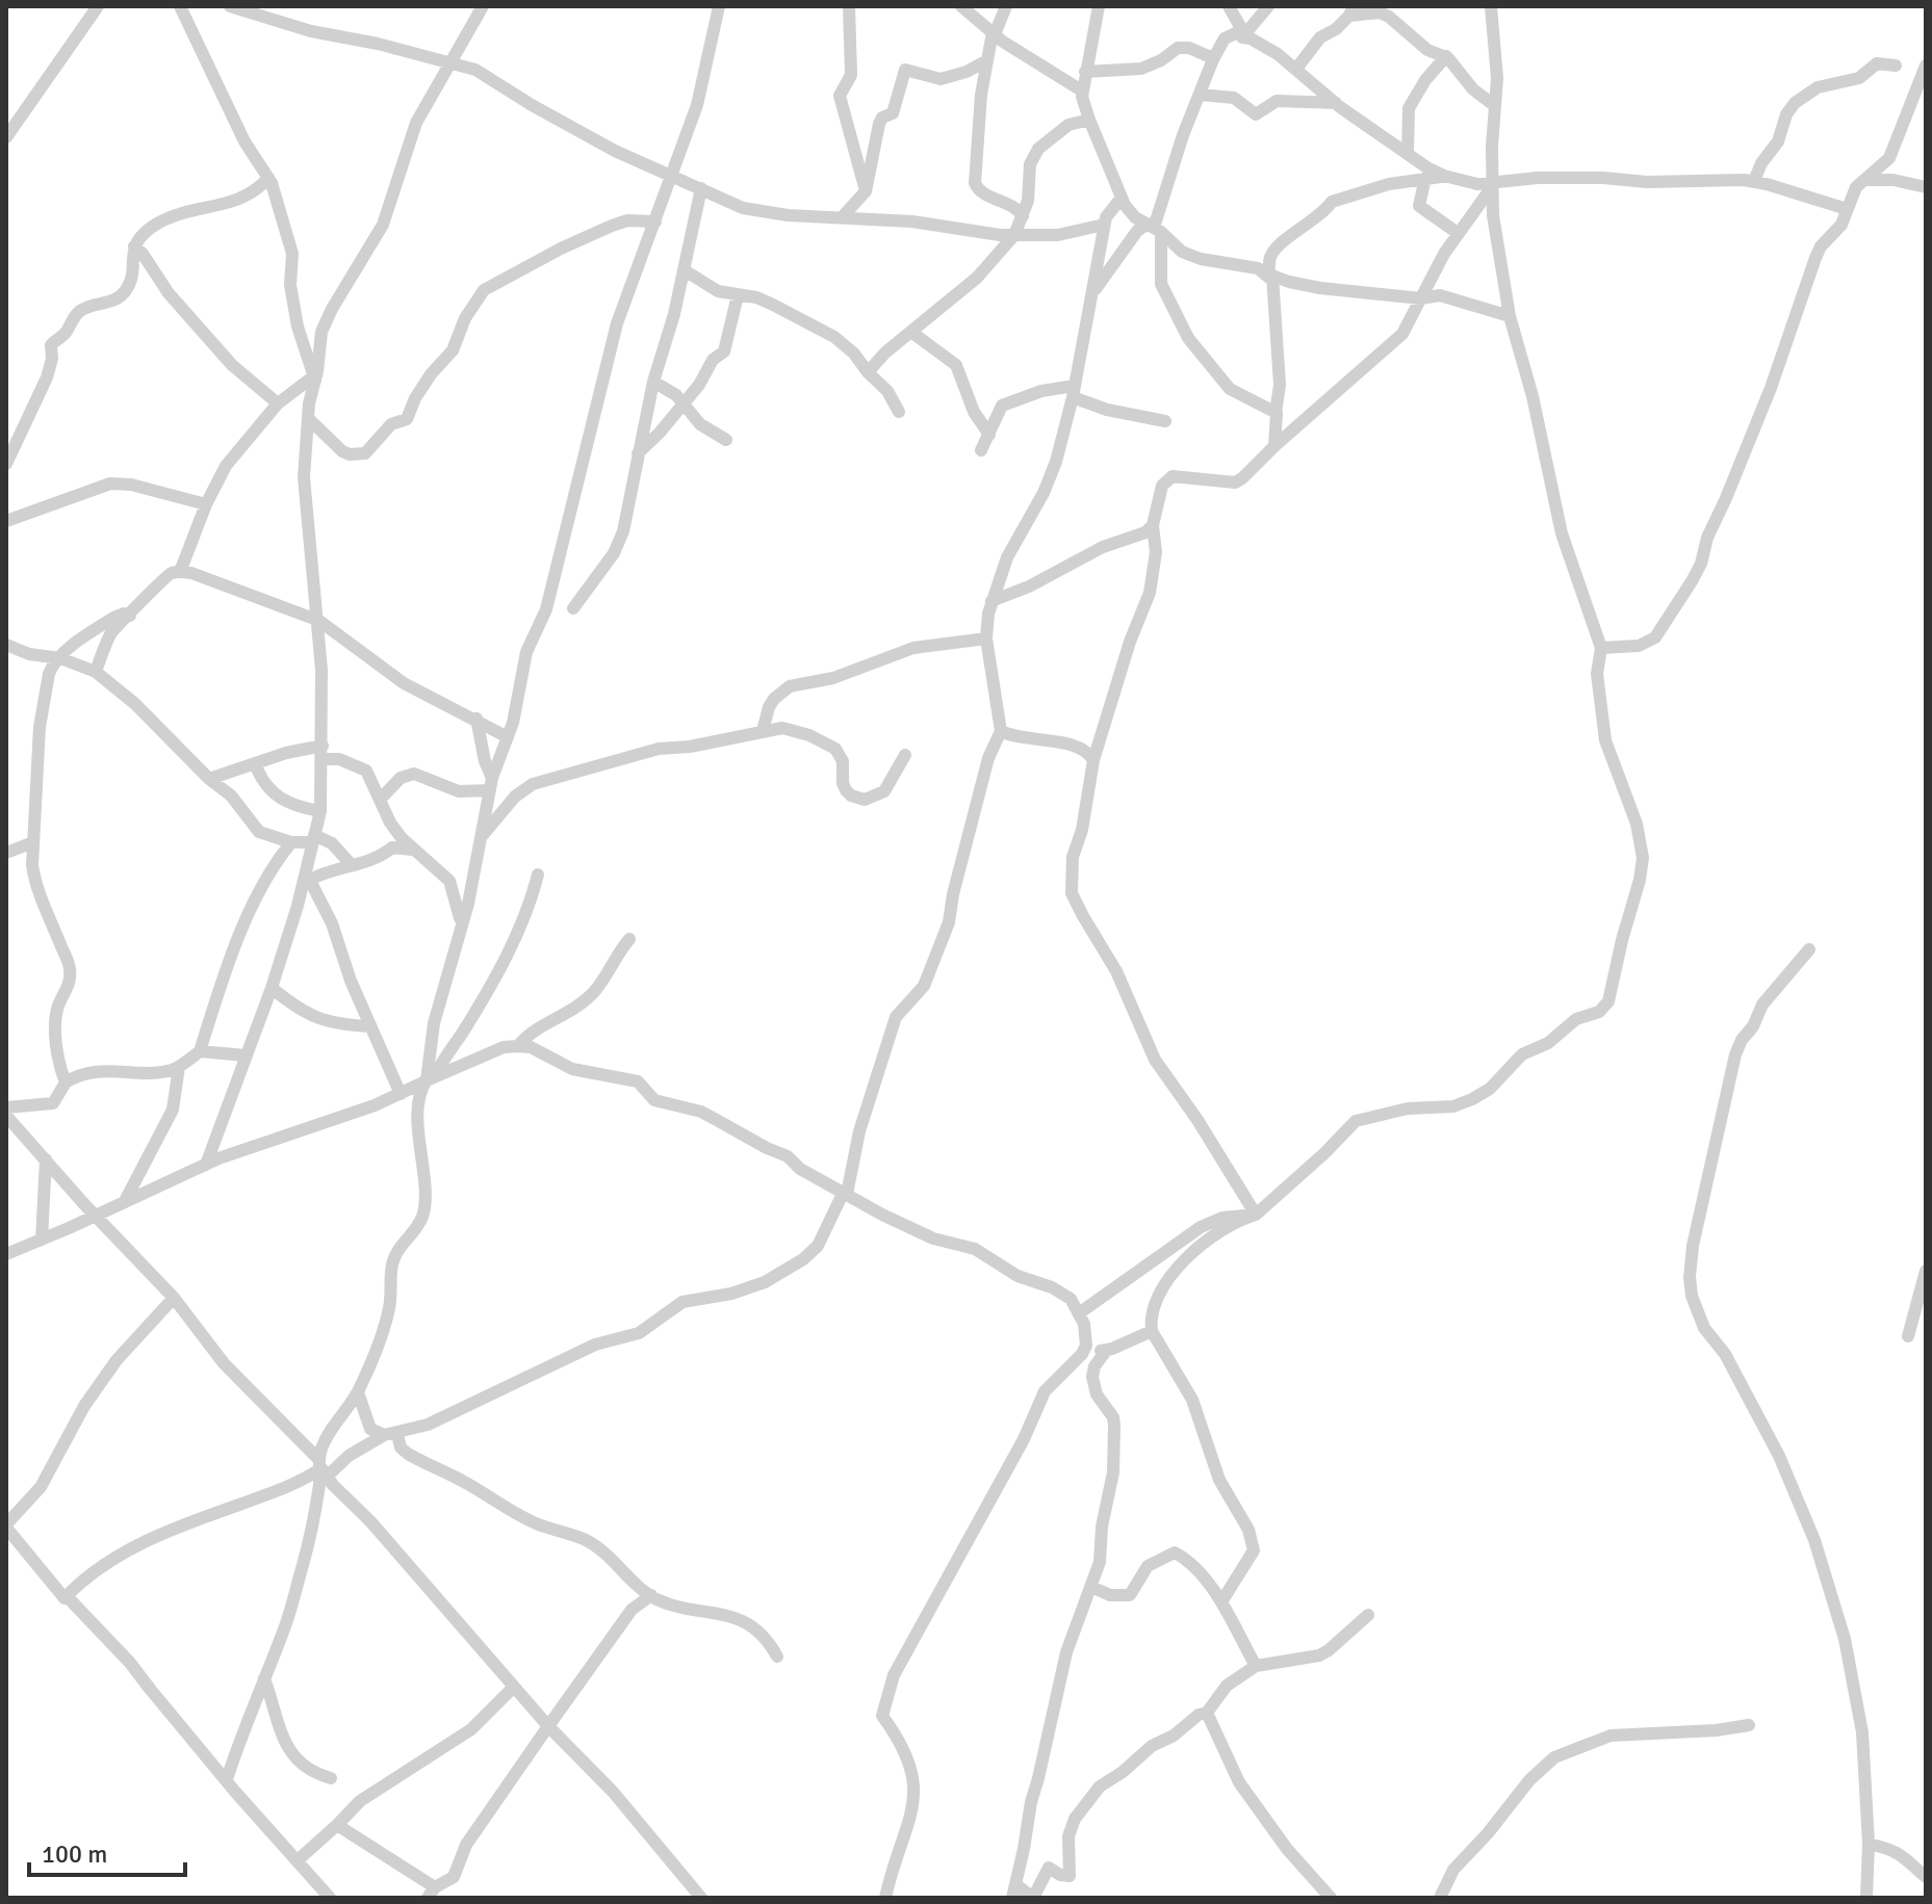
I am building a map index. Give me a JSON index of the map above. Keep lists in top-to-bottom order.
{
  "scale_bar": "100 m"
}
